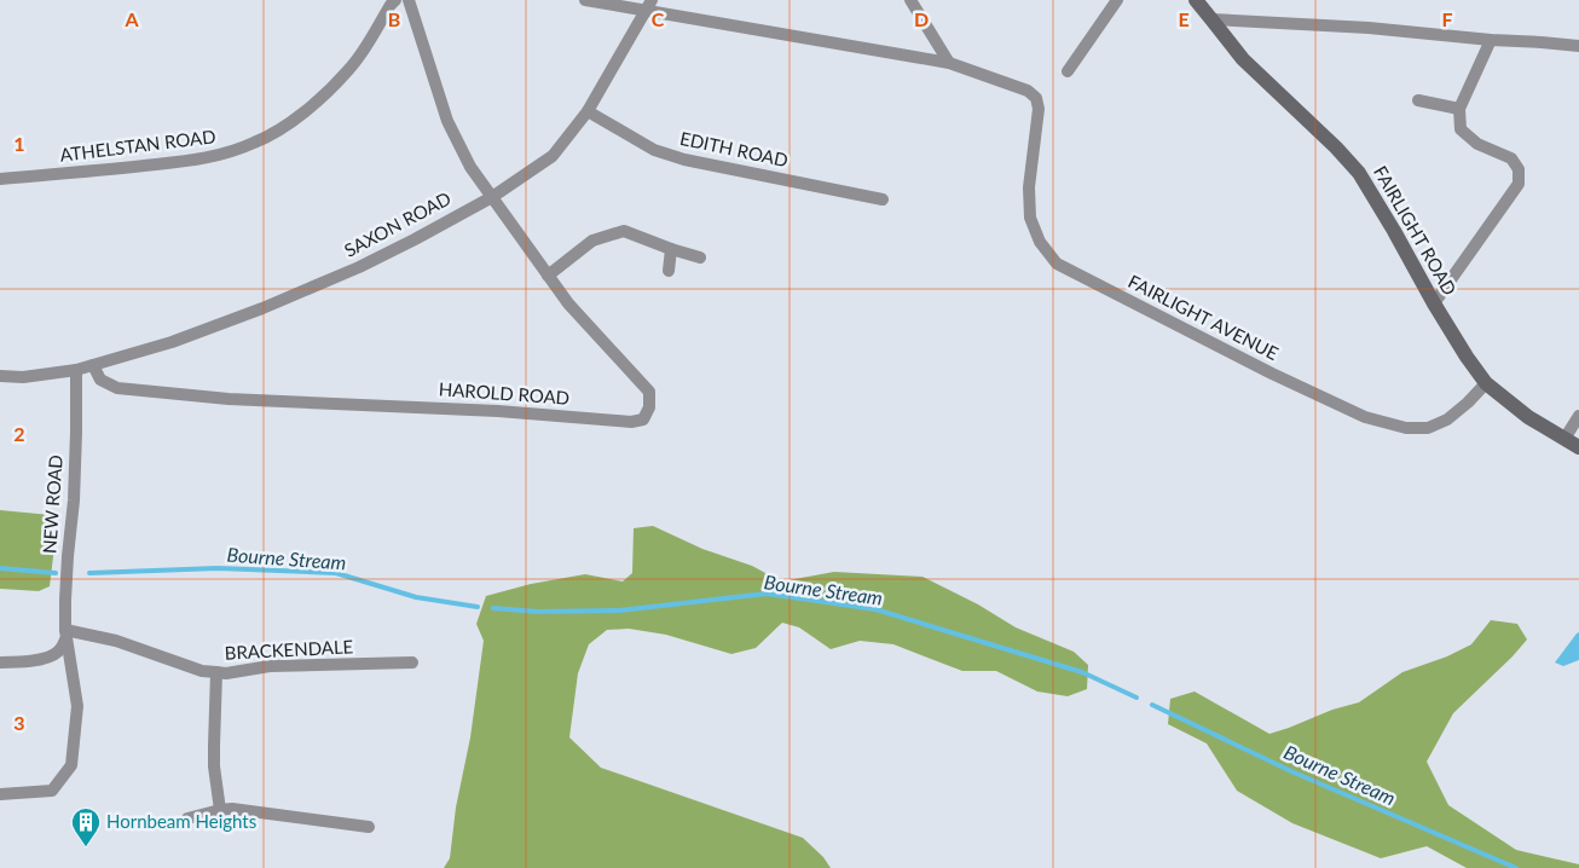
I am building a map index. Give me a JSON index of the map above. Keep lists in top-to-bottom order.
{
  "streets": {
    "street": [
      "ATHELSTAN ROAD",
      "EDITH ROAD",
      "SAXON ROAD",
      "FAIRLIGHT ROAD",
      "FAIRLIGHT AVENUE",
      "HAROLD ROAD",
      "NEW ROAD",
      "BRACKENDALE"
    ]
  },
  "crossings": [
    ["EDITH ROAD", "SAXON ROAD"],
    ["SAXON ROAD", "HAROLD ROAD"],
    ["SAXON ROAD", "NEW ROAD"],
    ["FAIRLIGHT ROAD", "FAIRLIGHT AVENUE"],
    ["NEW ROAD", "BRACKENDALE"]
  ],
  "water": ["Bourne Stream"],
  "places": {
    "building": ["Hornbeam Heights"]
  },
  "grid": {
    "columns": [
      "A",
      "B",
      "C",
      "D",
      "E",
      "F"
    ],
    "rows": ["1", "2", "3"]
  }
}
